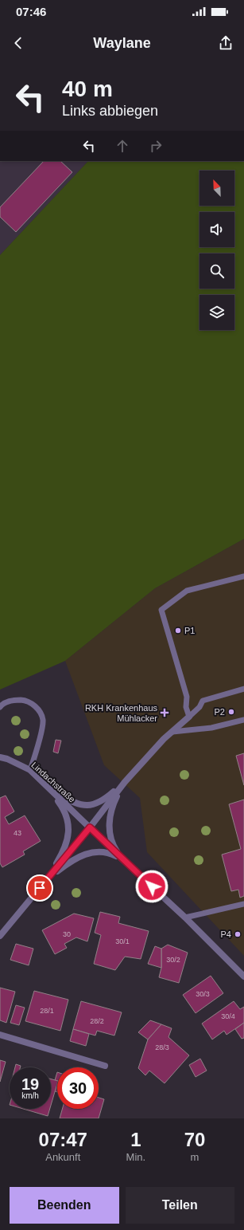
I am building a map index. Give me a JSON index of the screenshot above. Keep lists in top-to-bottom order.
{
  "streets": {
    "street": ["Lindachstraße"]
  },
  "places": {
    "other": ["P1", "P2", "P4"],
    "health": ["RKH Krankenhaus Mühlacker"]
  },
  "house_numbers": [
    "43",
    "30",
    "30/1",
    "30/2",
    "30/3",
    "28/1",
    "30/4",
    "28/2",
    "28/3"
  ],
  "north": "top left",
  "page": {
    "status": "07:46",
    "header": "Waylane",
    "turn": ["40 m", "Links abbiegen"],
    "speed": "19 km/h",
    "limit": "30",
    "eta": [
      "07:47",
      "Ankunft",
      "1",
      "Min.",
      "70",
      "m"
    ],
    "buttons": ["Beenden", "Teilen"]
  }
}
